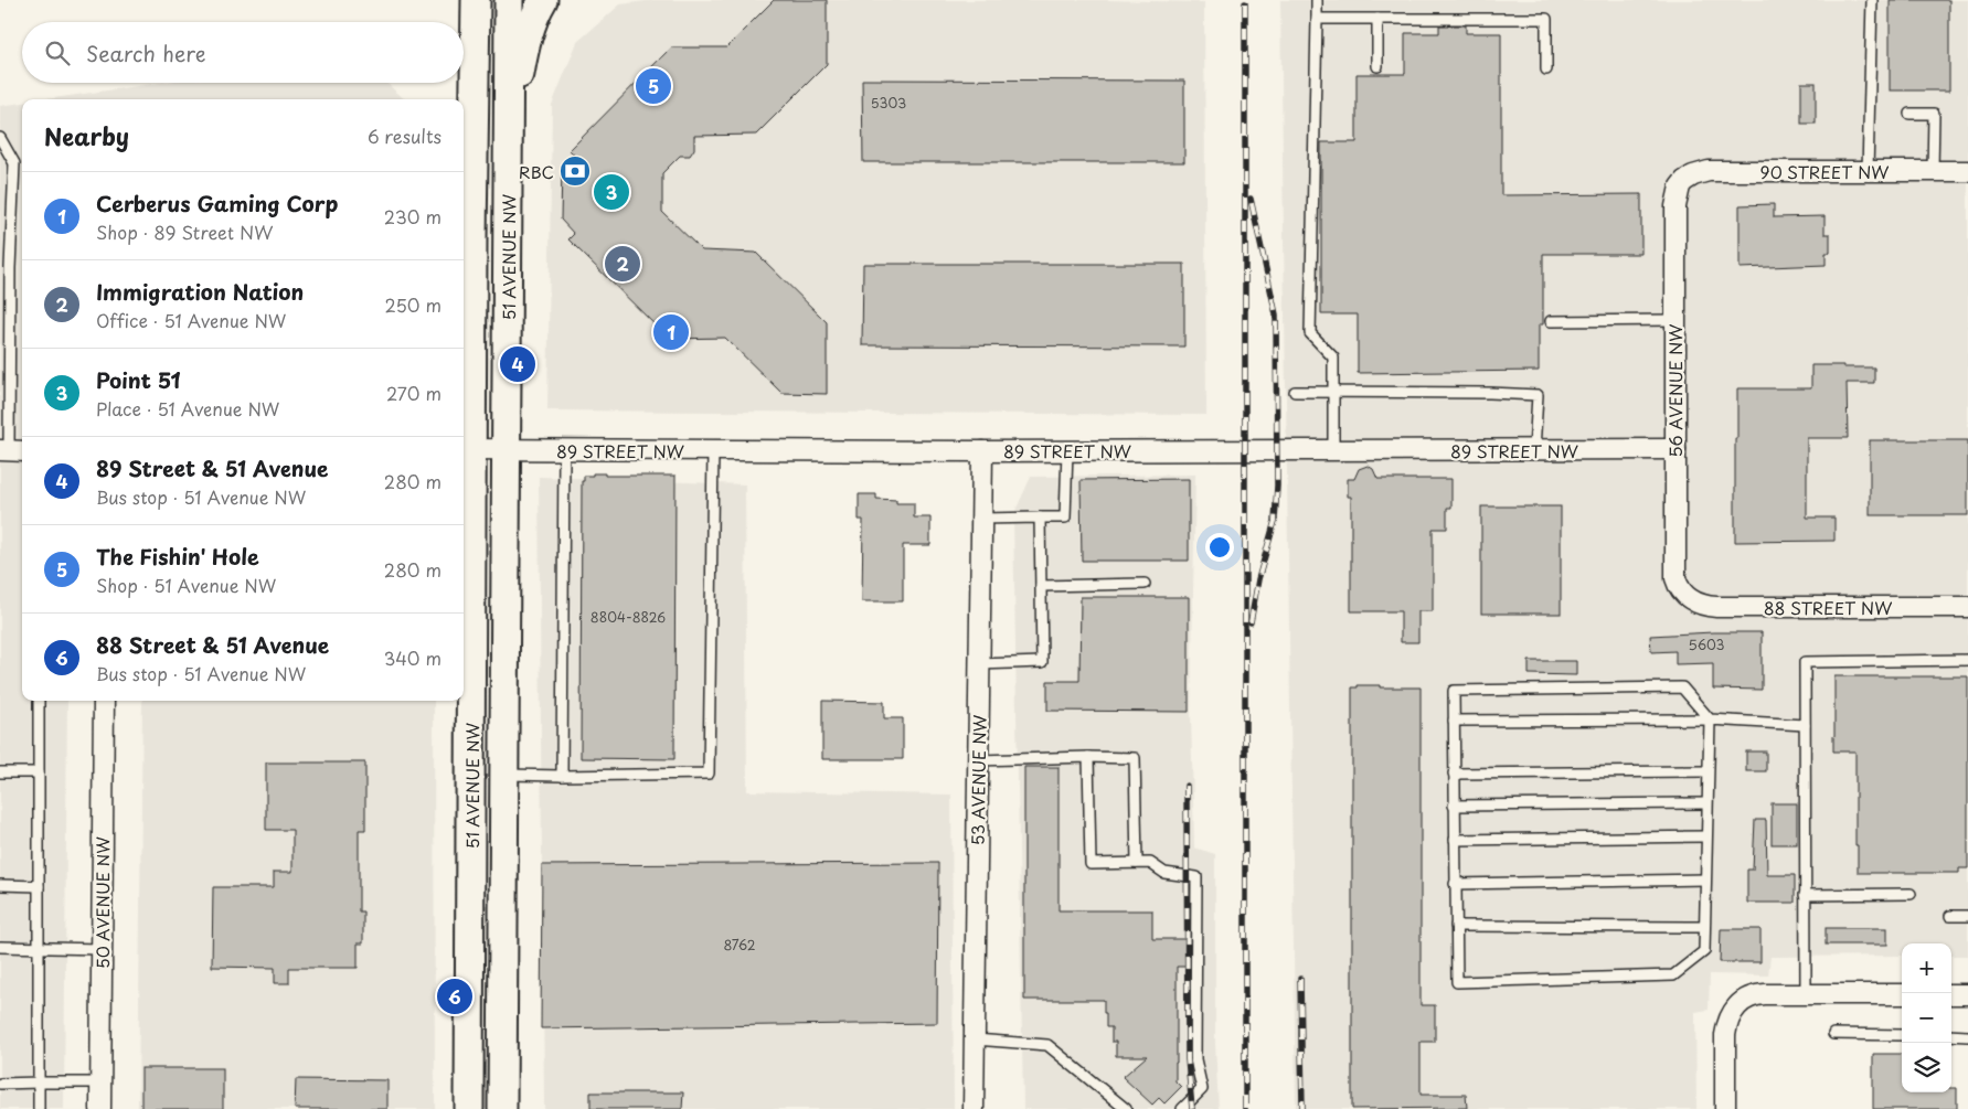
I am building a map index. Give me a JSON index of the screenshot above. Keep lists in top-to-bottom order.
{
  "streets": {
    "main road": ["51 AVENUE NW"],
    "street": [
      "90 STREET NW",
      "56 AVENUE NW",
      "89 STREET NW",
      "88 STREET NW",
      "53 AVENUE NW",
      "50 AVENUE NW"
    ]
  },
  "crossings": [
    ["90 STREET NW", "56 AVENUE NW"],
    ["51 AVENUE NW", "89 STREET NW"],
    ["56 AVENUE NW", "89 STREET NW"],
    ["56 AVENUE NW", "88 STREET NW"],
    ["89 STREET NW", "53 AVENUE NW"]
  ],
  "places": {
    "bank": ["RBC"]
  },
  "house_numbers": [
    "5303",
    "8804-8826",
    "5603",
    "8762"
  ],
  "page": {
    "search": "Search here",
    "pins": [
      "5",
      "3",
      "2",
      "1",
      "4",
      "6"
    ],
    "heading": ["Nearby", "6 results"],
    "list": [
      {
        "mark": "1",
        "name": "Cerberus Gaming Corp",
        "note": "Shop · 89 Street NW",
        "value": "230 m"
      },
      {
        "mark": "2",
        "name": "Immigration Nation",
        "note": "Office · 51 Avenue NW",
        "value": "250 m"
      },
      {
        "mark": "3",
        "name": "Point 51",
        "note": "Place · 51 Avenue NW",
        "value": "270 m"
      },
      {
        "mark": "4",
        "name": "89 Street & 51 Avenue",
        "note": "Bus stop · 51 Avenue NW",
        "value": "280 m"
      },
      {
        "mark": "5",
        "name": "The Fishin' Hole",
        "note": "Shop · 51 Avenue NW",
        "value": "280 m"
      },
      {
        "mark": "6",
        "name": "88 Street & 51 Avenue",
        "note": "Bus stop · 51 Avenue NW",
        "value": "340 m"
      }
    ],
    "map_buttons": ["+", "−"]
  }
}
